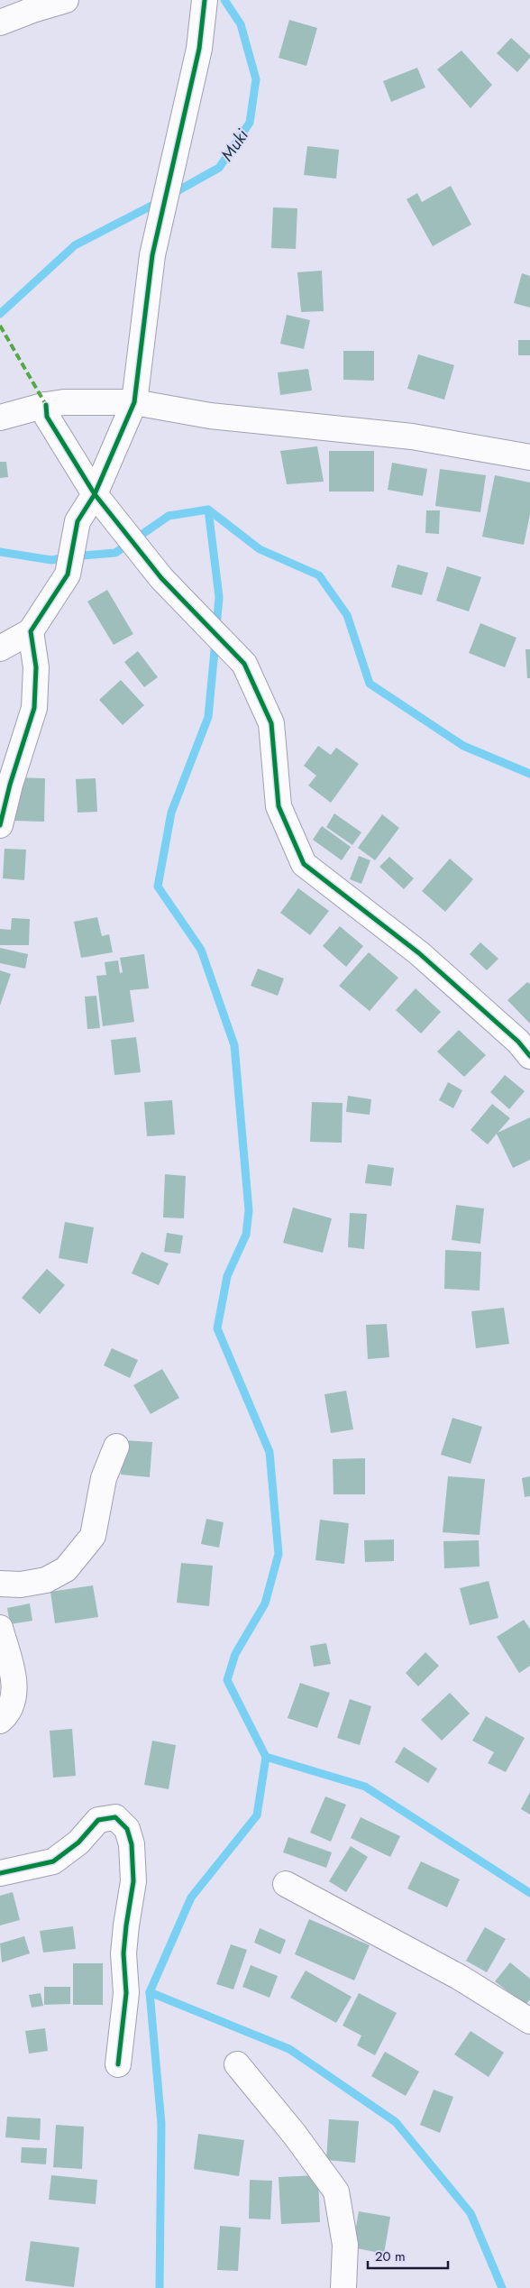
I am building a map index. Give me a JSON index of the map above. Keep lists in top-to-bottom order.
{
  "water": ["Muki"],
  "scale_bar": "20 m"
}
